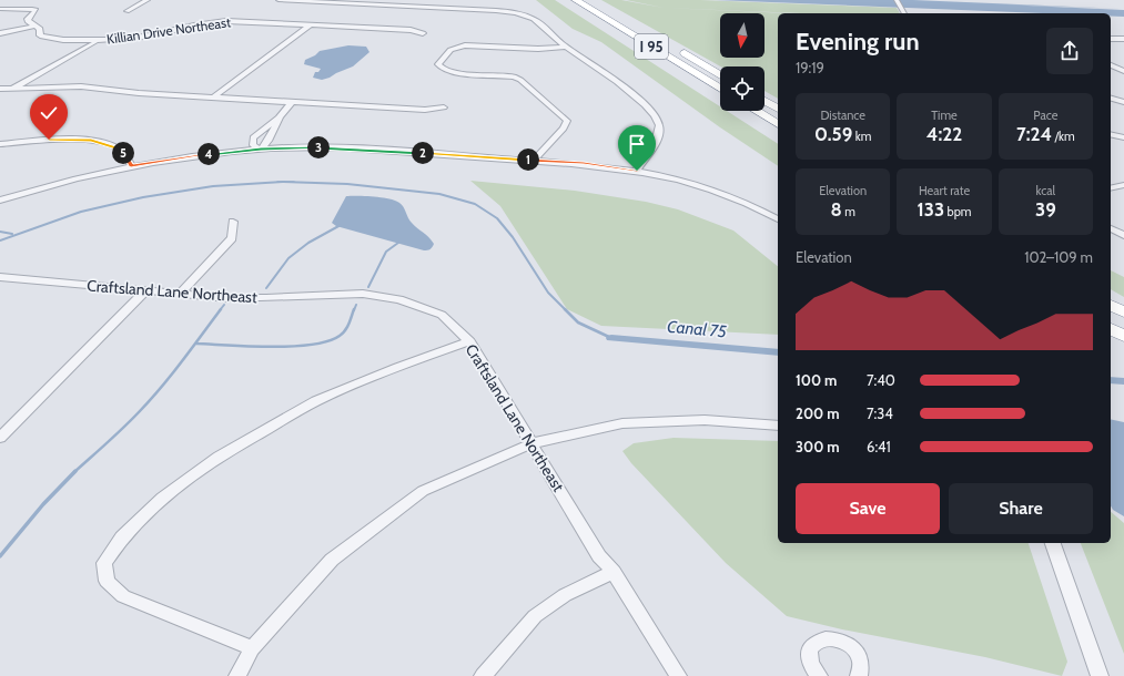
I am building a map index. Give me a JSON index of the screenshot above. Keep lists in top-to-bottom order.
{
  "streets": {
    "highway": ["I 95"],
    "street": ["Killian Drive Northeast", "Craftsland Lane Northeast"]
  },
  "water": ["Canal 75"],
  "north": "bottom",
  "page": {
    "heading": ["Evening run", "19:19"],
    "stats": [
      ["Distance", "0.59 km"],
      ["Time", "4:22"],
      ["Pace", "7:24 /km"],
      ["Elevation", "8 m"],
      ["Heart rate", "133 bpm"],
      ["kcal", "39"]
    ],
    "pins": [
      "3",
      "2",
      "5",
      "4",
      "1"
    ],
    "chart": ["Elevation", "102–109 m"],
    "list": [
      {
        "name": "100 m",
        "note": "7:40"
      },
      {
        "name": "200 m",
        "note": "7:34"
      },
      {
        "name": "300 m",
        "note": "6:41"
      }
    ],
    "buttons": ["Save", "Share"]
  }
}
